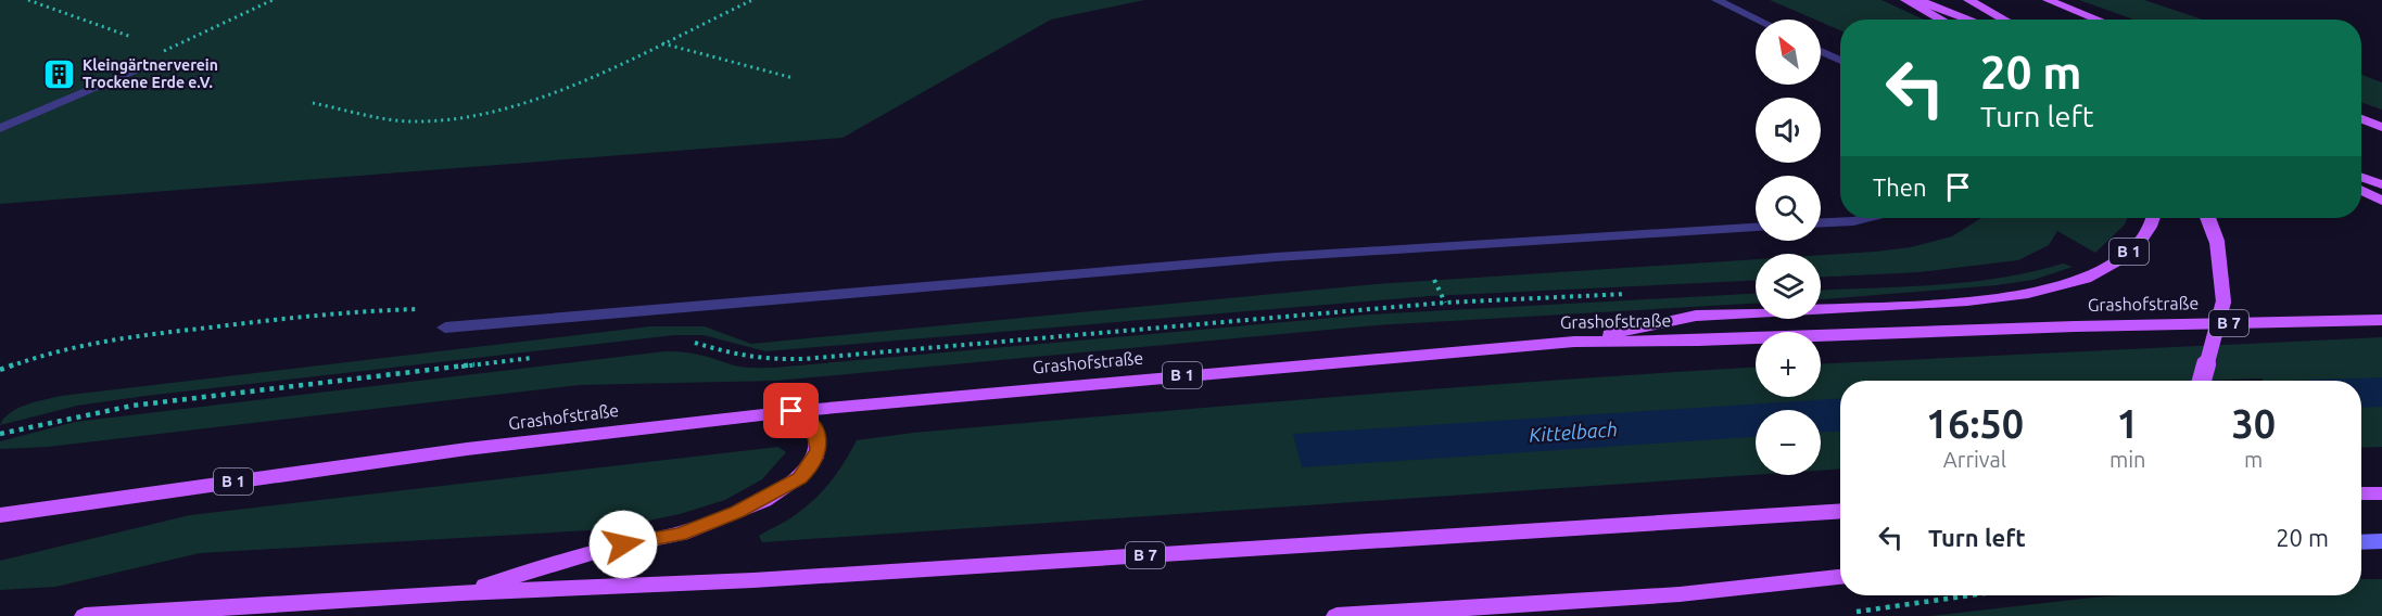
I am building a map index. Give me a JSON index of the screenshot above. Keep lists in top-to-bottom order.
{
  "streets": {
    "main road": ["B 1", "Grashofstraße", "B 7"]
  },
  "crossings": [
    ["B 1", "Grashofstraße"]
  ],
  "water": ["Kittelbach"],
  "places": {
    "building": ["Kleingärtnerverein Trockene Erde e.V."]
  },
  "north": "top left",
  "page": {
    "map_buttons": ["+", "−"],
    "turn": ["20 m", "Turn left"],
    "then": "Then",
    "eta": [
      "16:50",
      "Arrival",
      "1",
      "min",
      "30",
      "m"
    ],
    "list": [
      {
        "name": "Turn left",
        "value": "20 m"
      }
    ]
  }
}
